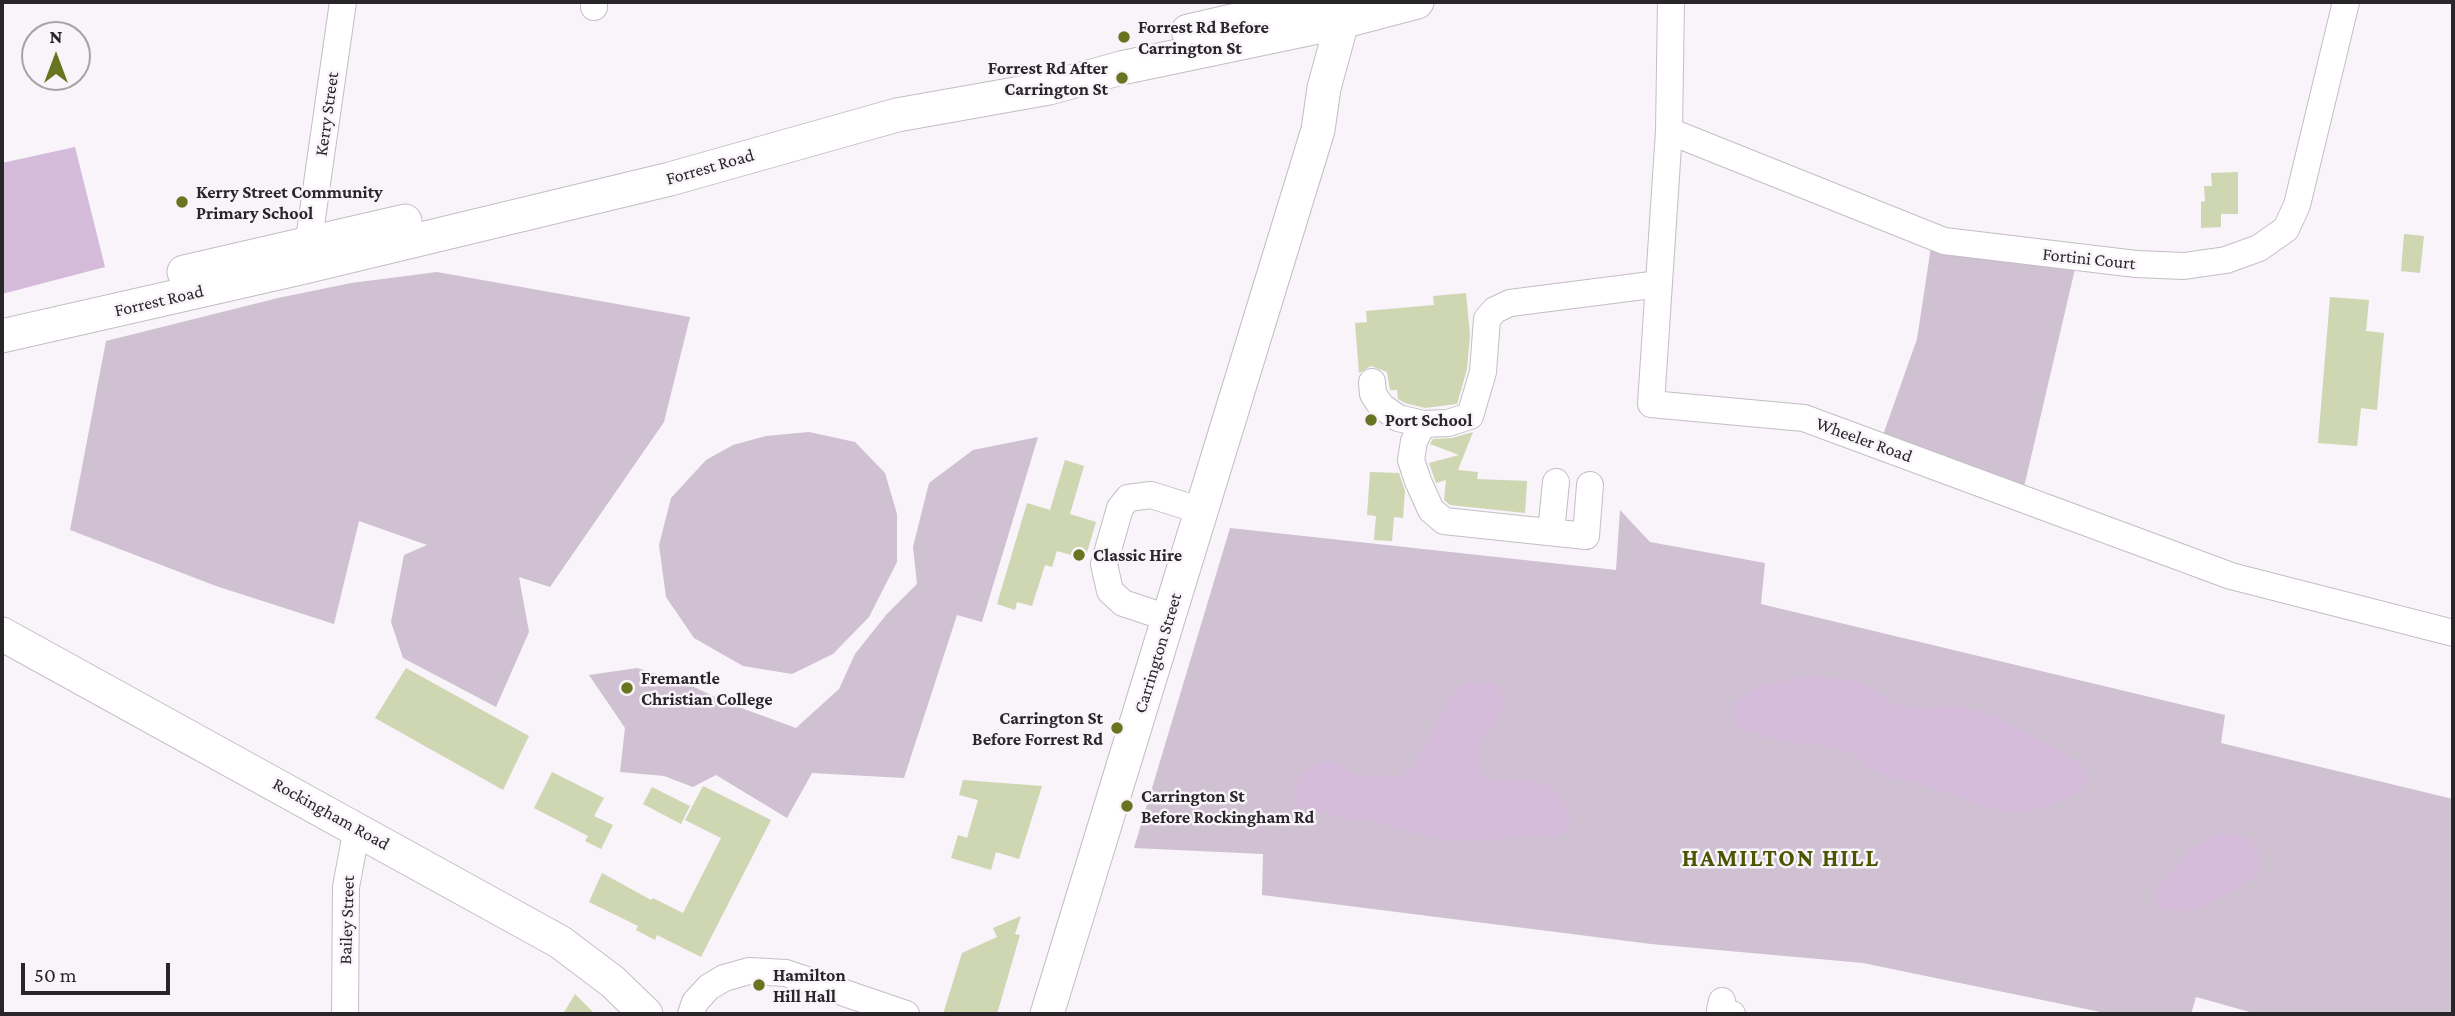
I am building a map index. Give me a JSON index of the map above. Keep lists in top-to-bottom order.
{
  "streets": {
    "main road": ["Forrest Road", "Carrington Street", "Rockingham Road"],
    "street": [
      "Kerry Street",
      "Fortini Court",
      "Wheeler Road",
      "Bailey Street"
    ]
  },
  "crossings": [
    ["Kerry Street", "Forrest Road"],
    ["Forrest Road", "Carrington Street"],
    ["Fortini Court", "Wheeler Road"],
    ["Rockingham Road", "Bailey Street"]
  ],
  "districts": ["HAMILTON HILL"],
  "places": [
    "Forrest Rd Before Carrington St",
    "Forrest Rd After Carrington St",
    "Kerry Street Community Primary School",
    "Port School",
    "Classic Hire",
    "Fremantle Christian College",
    "Carrington St Before Forrest Rd",
    "Carrington St Before Rockingham Rd",
    "Hamilton Hill Hall"
  ],
  "scale_bar": "50 m",
  "north": "top"
}
